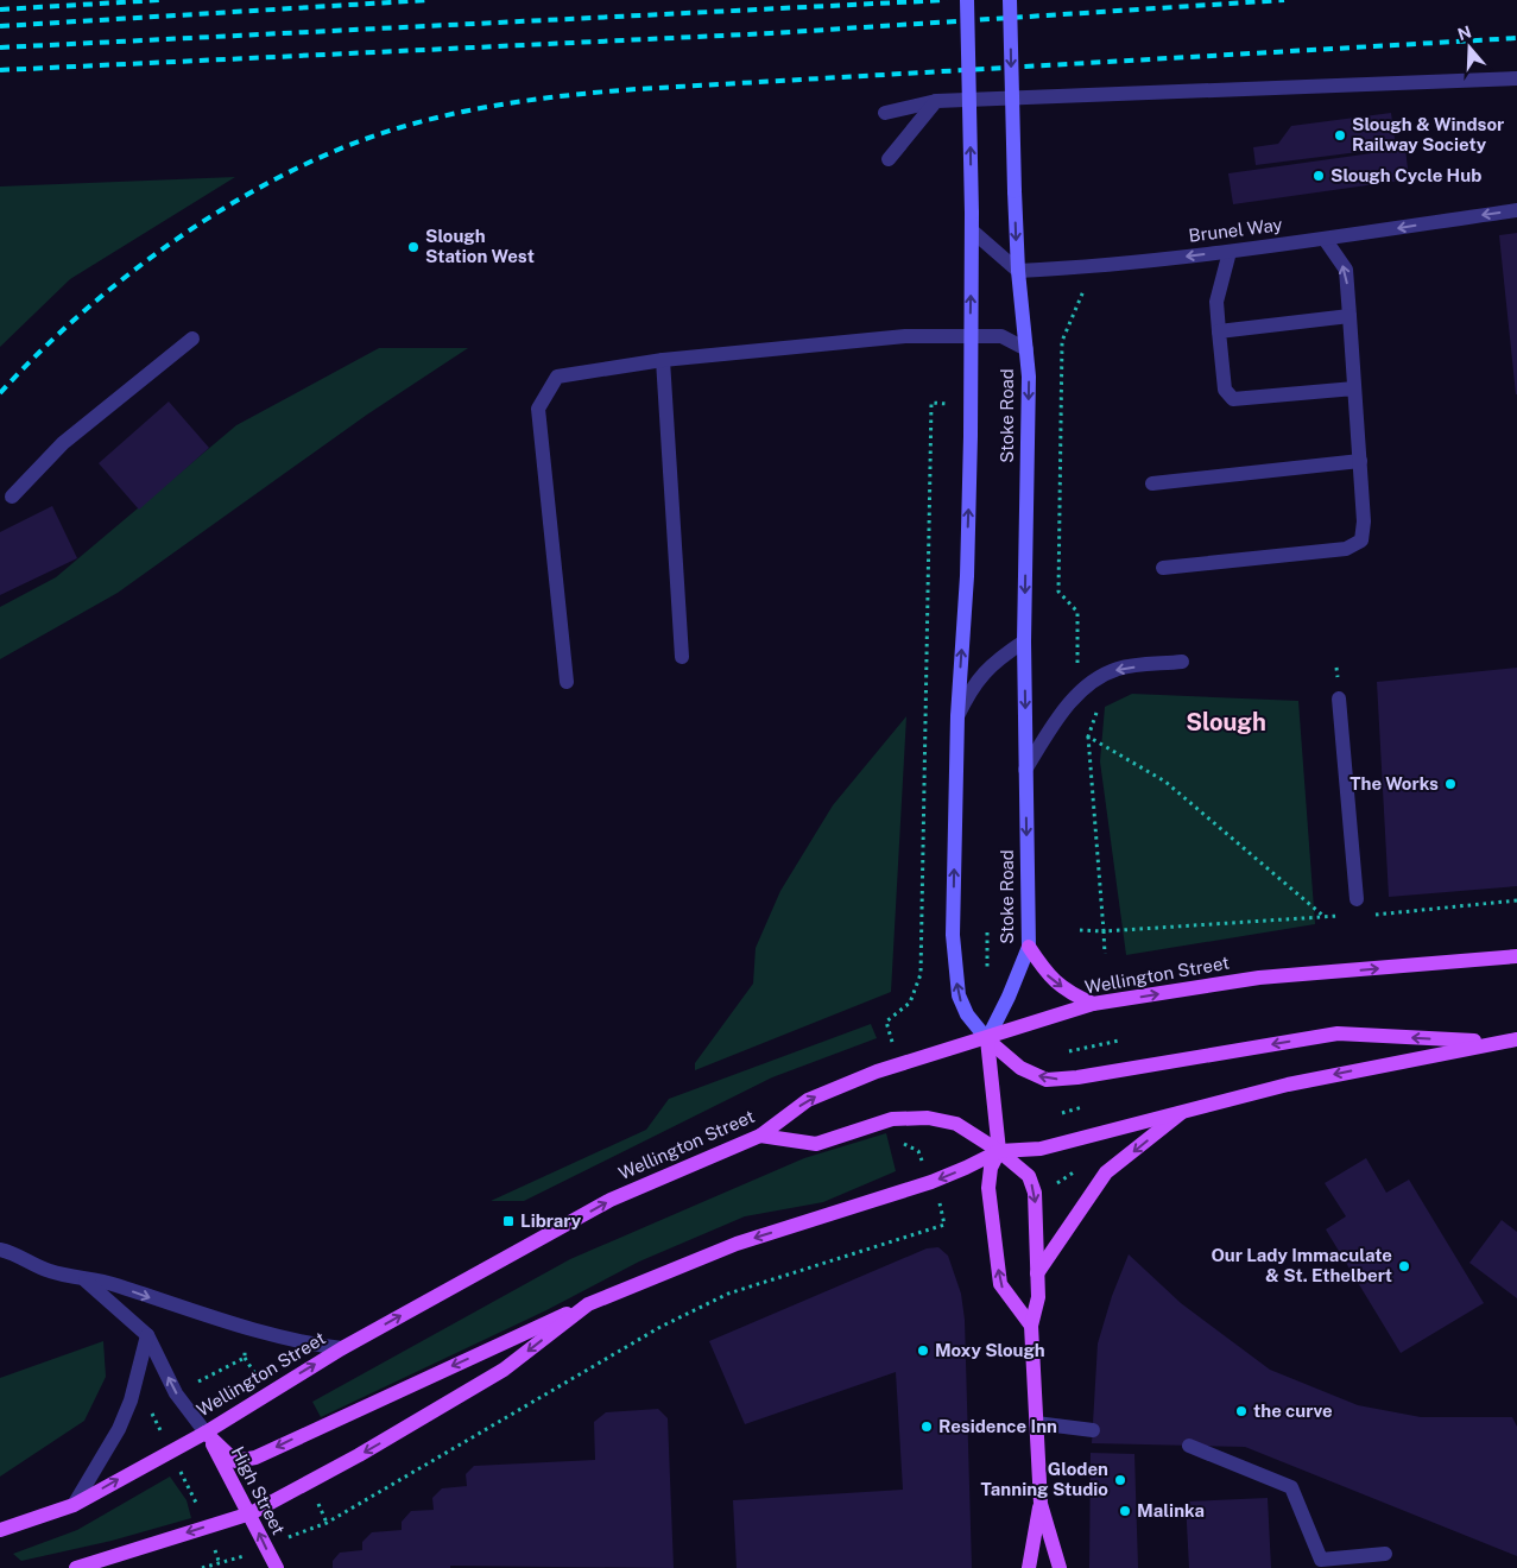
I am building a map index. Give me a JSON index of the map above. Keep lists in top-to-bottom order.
{
  "streets": {
    "main road": ["Stoke Road", "Wellington Street", "High Street"],
    "street": ["Brunel Way"]
  },
  "crossings": [
    ["Brunel Way", "Stoke Road"],
    ["Stoke Road", "Wellington Street"],
    ["Wellington Street", "High Street"]
  ],
  "one_way": ["Brunel Way"],
  "districts": ["Slough"],
  "places": {
    "other": [
      "Slough & Windsor Railway Society",
      "Slough Cycle Hub",
      "Slough Station West",
      "The Works",
      "Our Lady Immaculate & St. Ethelbert",
      "Moxy Slough",
      "the curve",
      "Residence Inn",
      "Gloden Tanning Studio",
      "Malinka"
    ],
    "transit": ["Library"]
  },
  "north": "top"
}
